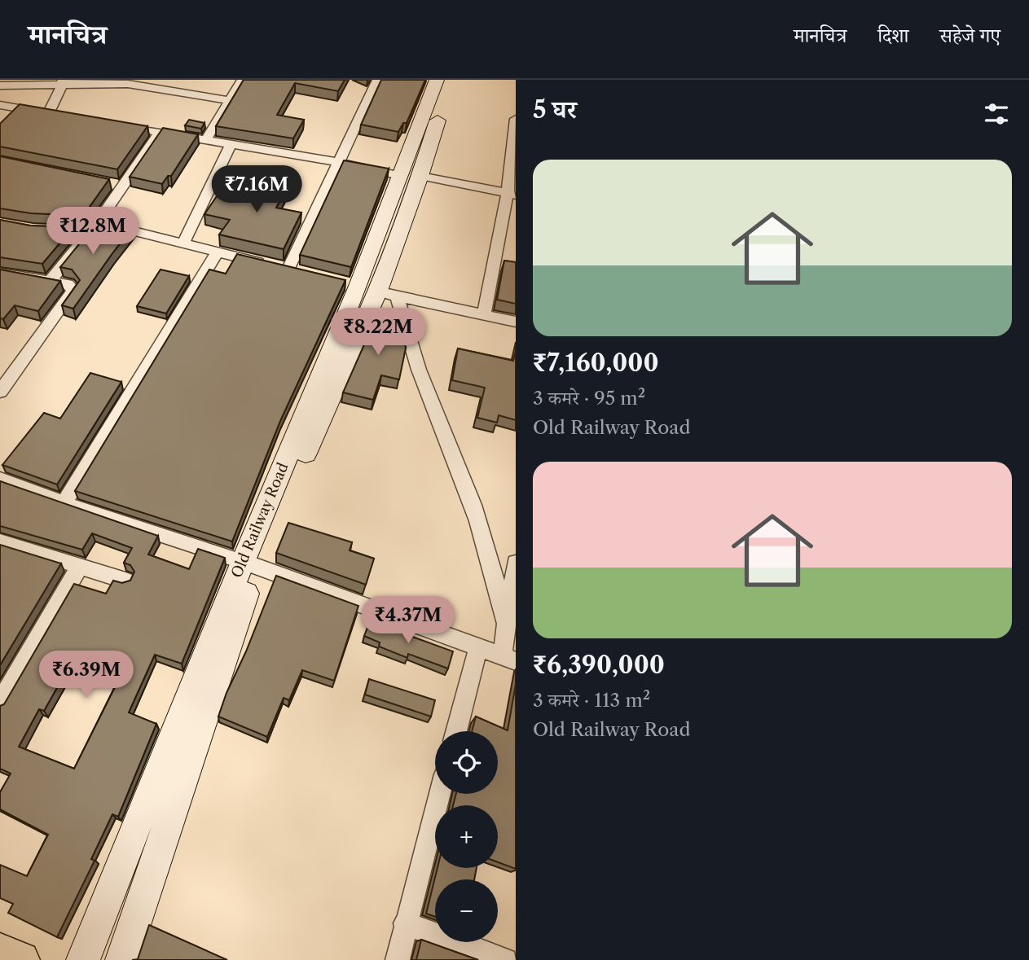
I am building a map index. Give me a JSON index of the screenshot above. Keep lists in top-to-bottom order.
{
  "streets": {
    "main road": ["Old Railway Road"]
  },
  "page": {
    "header": "मानचित्र",
    "nav": ["मानचित्र", "दिशा", "सहेजे गए"],
    "heading": "5 घर",
    "list": [
      {
        "name": "₹7,160,000",
        "note": "3 कमरे · 95 m² · Old Railway Road"
      },
      {
        "name": "₹6,390,000",
        "note": "3 कमरे · 113 m² · Old Railway Road"
      }
    ],
    "price": [
      "₹7.16M",
      "₹12.8M",
      "₹8.22M",
      "₹4.37M",
      "₹6.39M"
    ],
    "map_buttons": ["+", "−"]
  }
}
